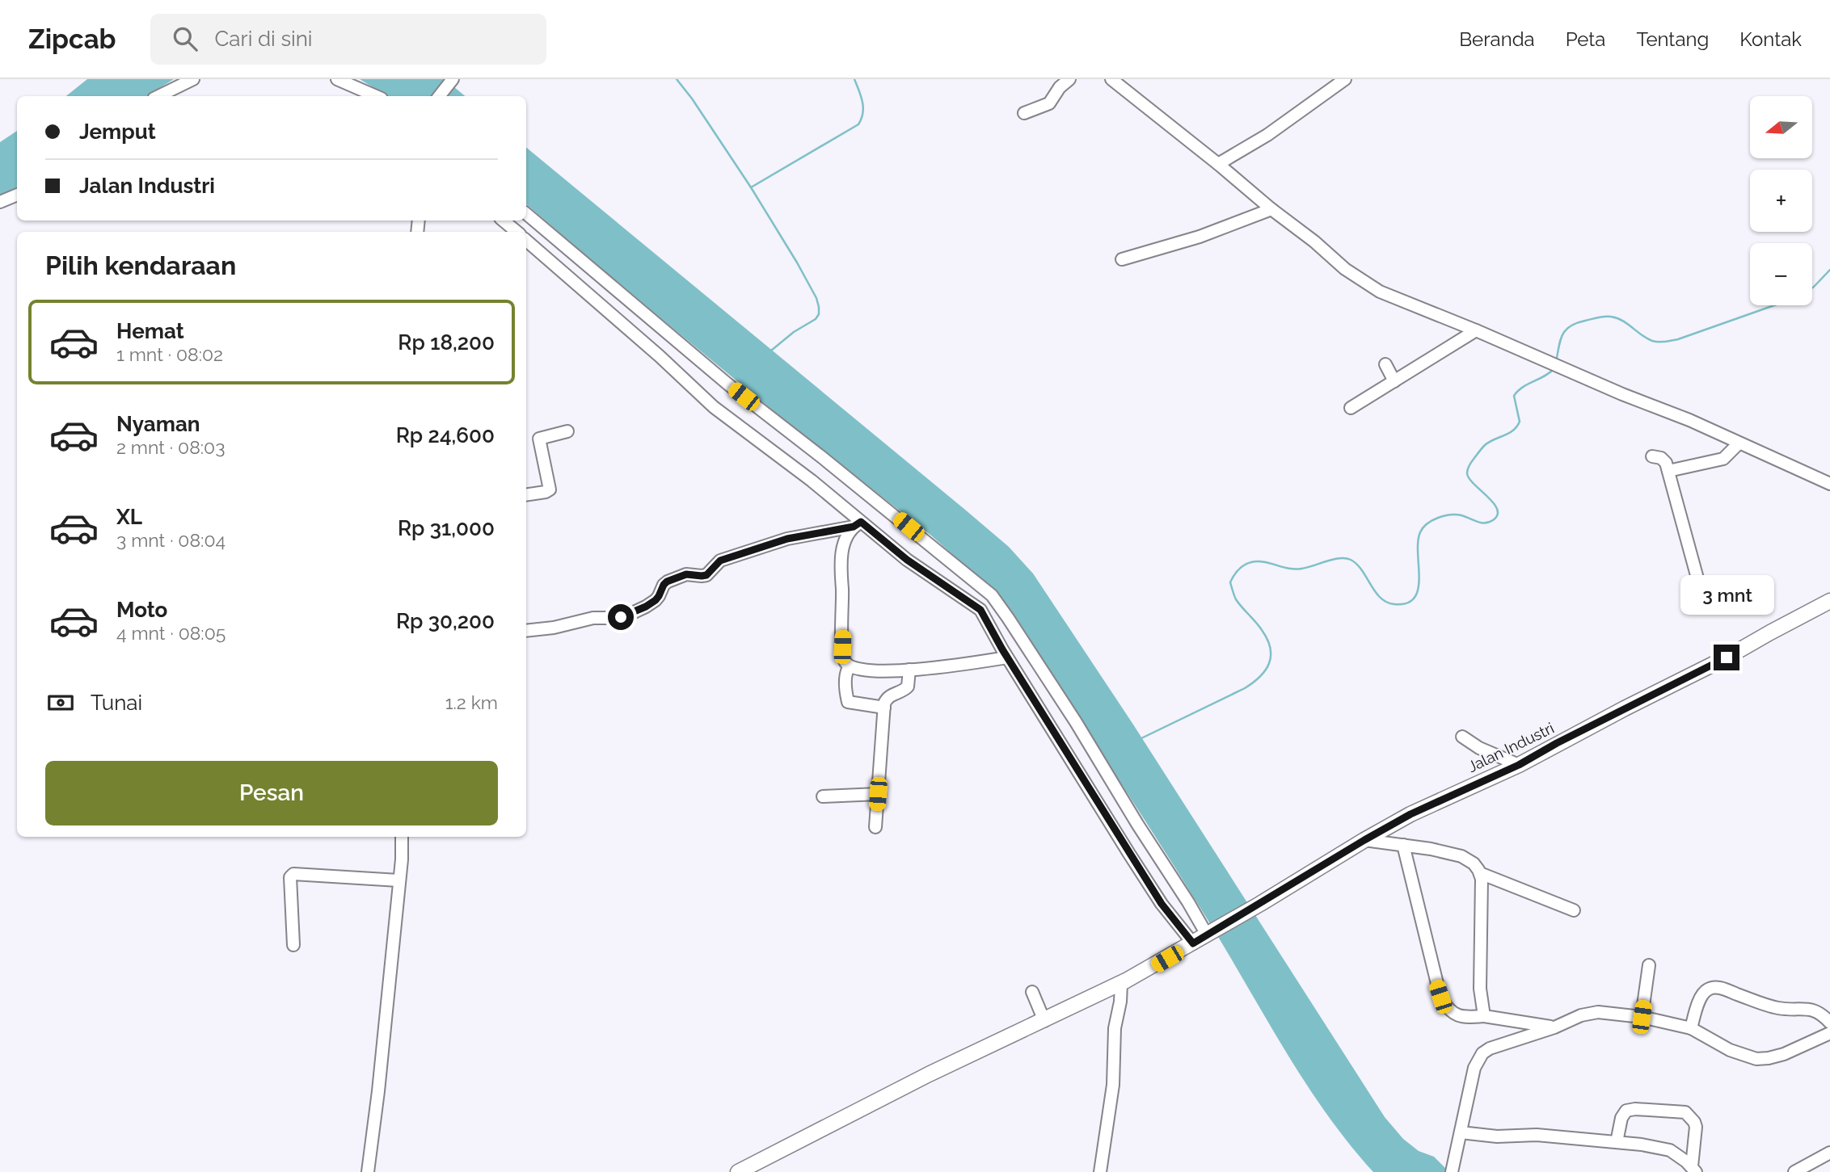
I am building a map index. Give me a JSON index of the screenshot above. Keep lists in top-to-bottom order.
{
  "streets": {
    "main road": ["Jalan Industri"]
  },
  "north": "left",
  "page": {
    "header": "Zipcab",
    "search": "Cari di sini",
    "nav": [
      "Beranda",
      "Peta",
      "Tentang",
      "Kontak"
    ],
    "map_buttons": ["+", "−"],
    "banner": ["Jemput", "Jalan Industri"],
    "heading": "Pilih kendaraan",
    "list": [
      {
        "name": "Hemat",
        "note": "1 mnt · 08:02",
        "value": "Rp 18,200"
      },
      {
        "name": "Nyaman",
        "note": "2 mnt · 08:03",
        "value": "Rp 24,600"
      },
      {
        "name": "XL",
        "note": "3 mnt · 08:04",
        "value": "Rp 31,000"
      },
      {
        "name": "Moto",
        "note": "4 mnt · 08:05",
        "value": "Rp 30,200"
      }
    ],
    "bubble": "3 mnt",
    "pay": ["Tunai", "1.2 km"],
    "buttons": "Pesan"
  }
}
